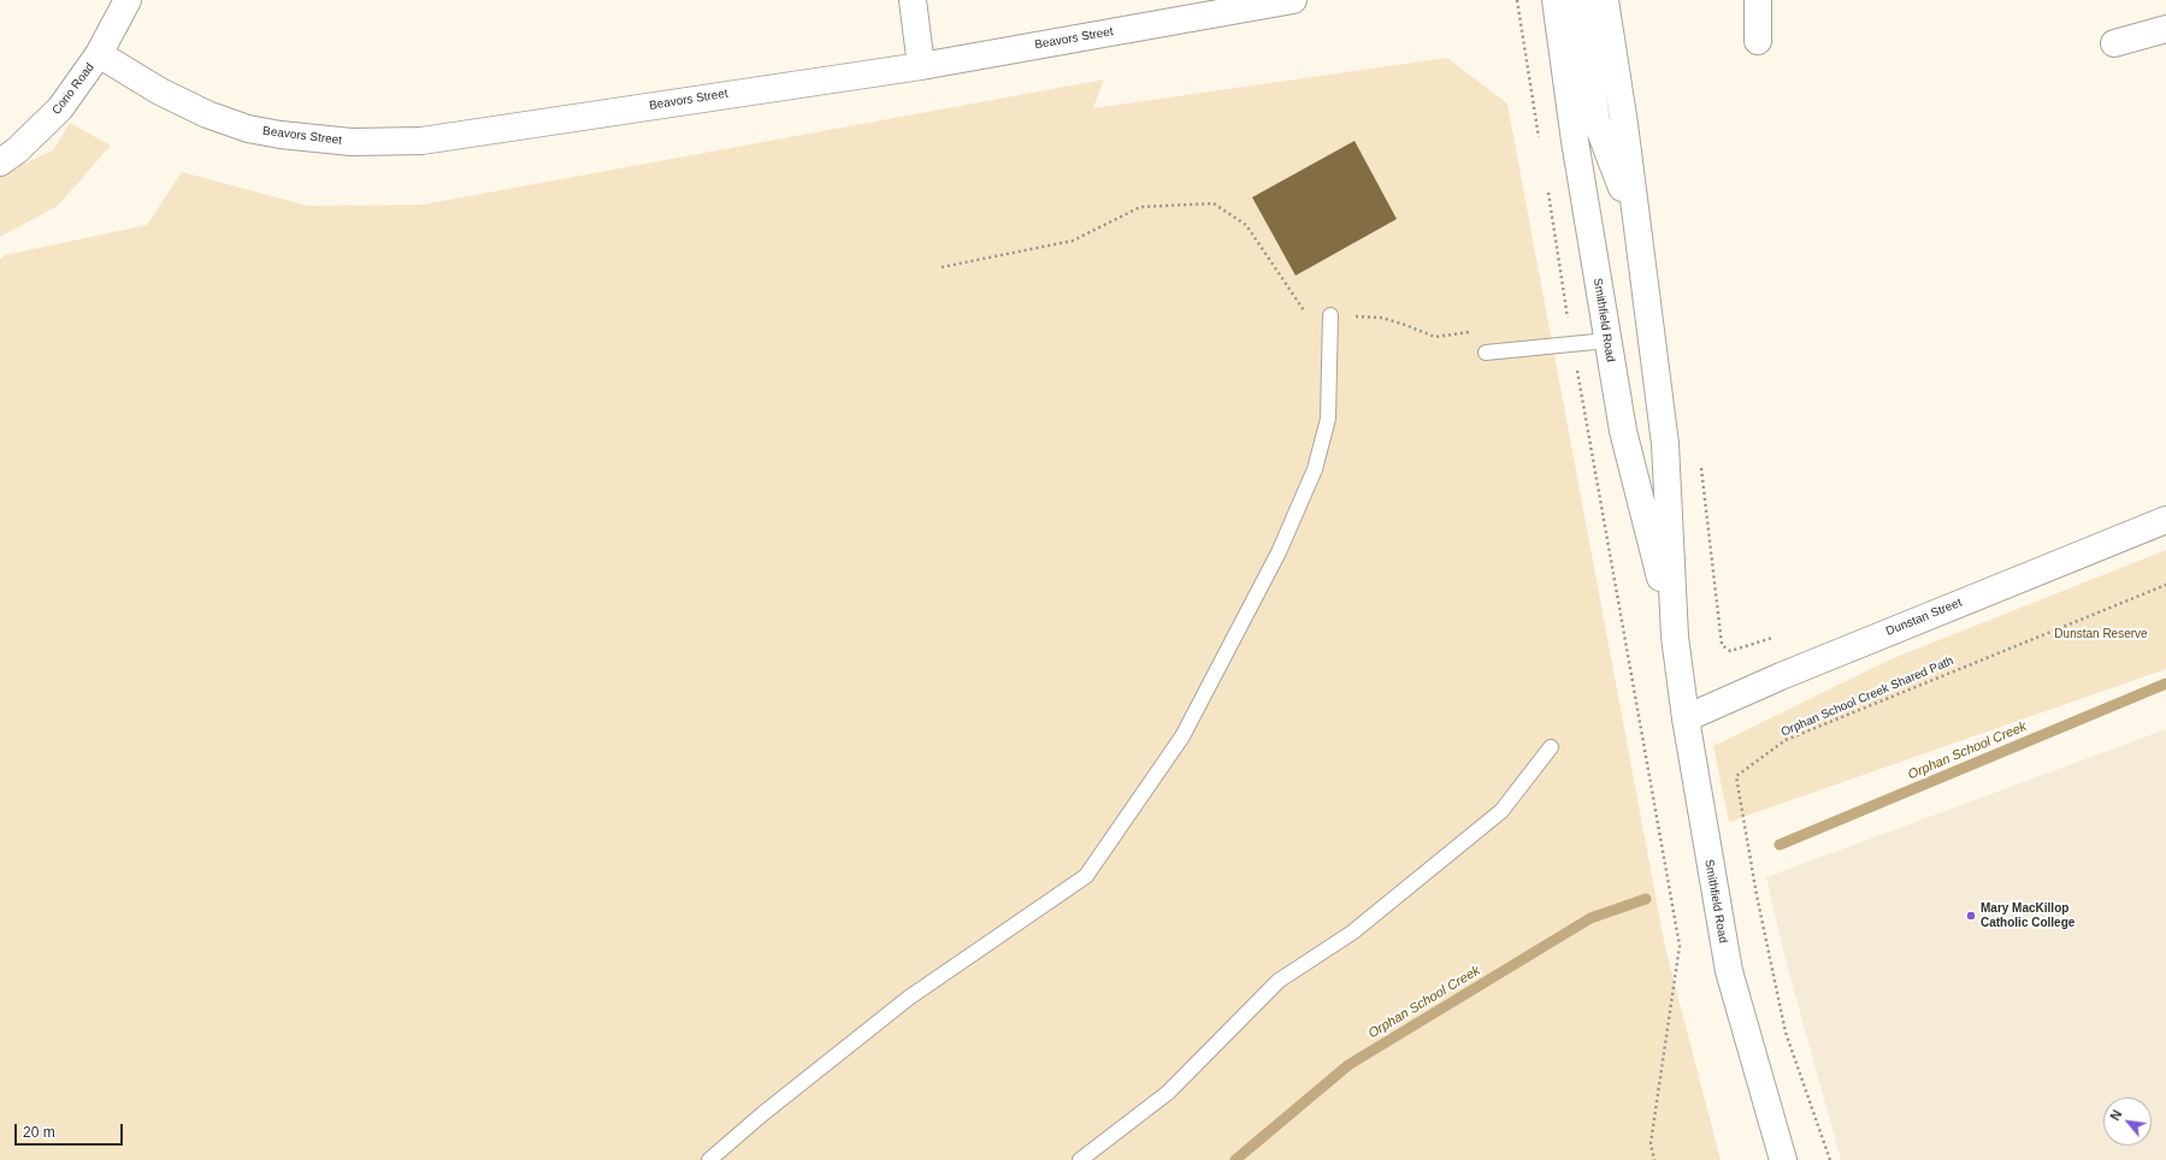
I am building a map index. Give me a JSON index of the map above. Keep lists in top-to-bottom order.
{
  "streets": {
    "street": [
      "Beavors Street",
      "Corio Road",
      "Smithfield Road",
      "Dunstan Street"
    ],
    "path": ["Orphan School Creek Shared Path"]
  },
  "crossings": [
    ["Beavors Street", "Corio Road"],
    ["Smithfield Road", "Dunstan Street"]
  ],
  "water": ["Orphan School Creek"],
  "parks": ["Dunstan Reserve"],
  "places": ["Mary MacKillop Catholic College"],
  "scale_bar": "20 m",
  "north": "top left"
}
